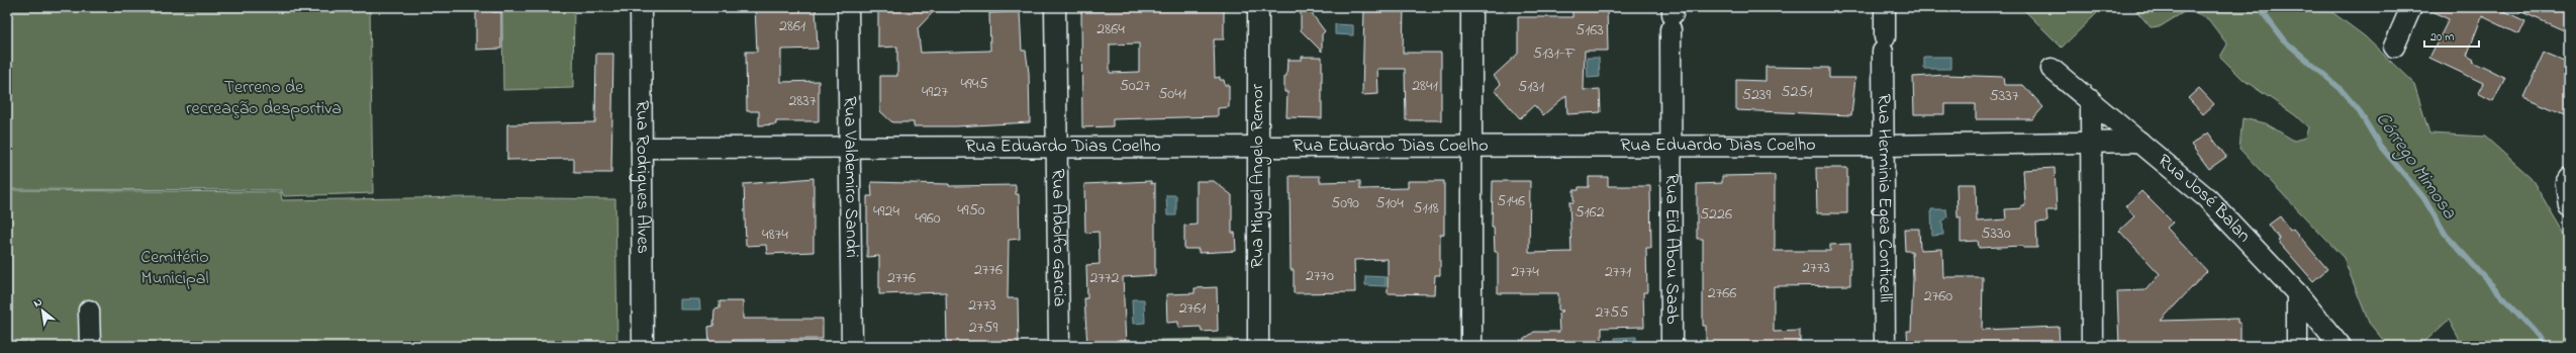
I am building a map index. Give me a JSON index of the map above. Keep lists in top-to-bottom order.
{
  "streets": {
    "street": [
      "Rua Eduardo Dias Coelho",
      "Rua Valdemiro Sandri",
      "Rua Miguel Angelo Remor",
      "Rua Rodrigues Alves",
      "Rua Herminia Egea Conticelli",
      "Rua José Balan",
      "Rua Adolfo Garcia",
      "Rua Eid Abou Saab"
    ]
  },
  "crossings": [
    ["Rua Eduardo Dias Coelho", "Rua Valdemiro Sandri"],
    ["Rua Eduardo Dias Coelho", "Rua Miguel Angelo Remor"],
    ["Rua Eduardo Dias Coelho", "Rua Rodrigues Alves"],
    ["Rua Eduardo Dias Coelho", "Rua Herminia Egea Conticelli"],
    ["Rua Eduardo Dias Coelho", "Rua José Balan"],
    ["Rua Eduardo Dias Coelho", "Rua Adolfo Garcia"],
    ["Rua Eduardo Dias Coelho", "Rua Eid Abou Saab"]
  ],
  "water": ["Córrego Mimosa"],
  "parks": ["Terreno de recreação desportiva", "Cemitério Municipal"],
  "house_numbers": [
    "2861",
    "2864",
    "5163",
    "5131-F",
    "4945",
    "5027",
    "2841",
    "5131",
    "4927",
    "5251",
    "5041",
    "5239",
    "5337",
    "2837",
    "5146",
    "5090",
    "5104",
    "5118",
    "4950",
    "4924",
    "5162",
    "5226",
    "4960",
    "5330",
    "4874",
    "2773",
    "2776",
    "2774",
    "2771",
    "2770",
    "2776",
    "2772",
    "2766",
    "2760",
    "2773",
    "2761",
    "2755",
    "2759"
  ],
  "scale_bar": "20 m",
  "north": "top left"
}
